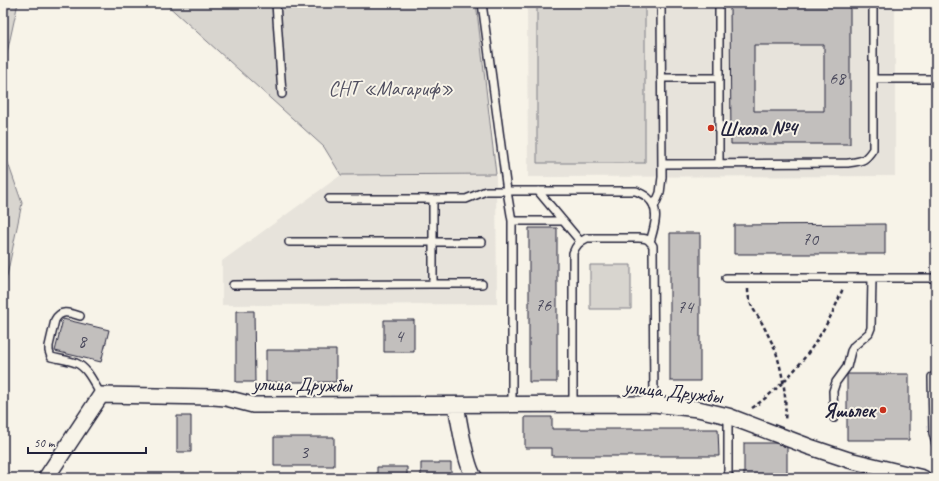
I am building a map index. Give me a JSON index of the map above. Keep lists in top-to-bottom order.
{
  "streets": {
    "street": ["улица Дружбы"]
  },
  "parks": ["СНТ «Магариф»"],
  "places": ["Школа №4", "Яшьлек"],
  "house_numbers": [
    "68",
    "70",
    "76",
    "74",
    "4",
    "8",
    "3"
  ],
  "scale_bar": "50 m"
}
